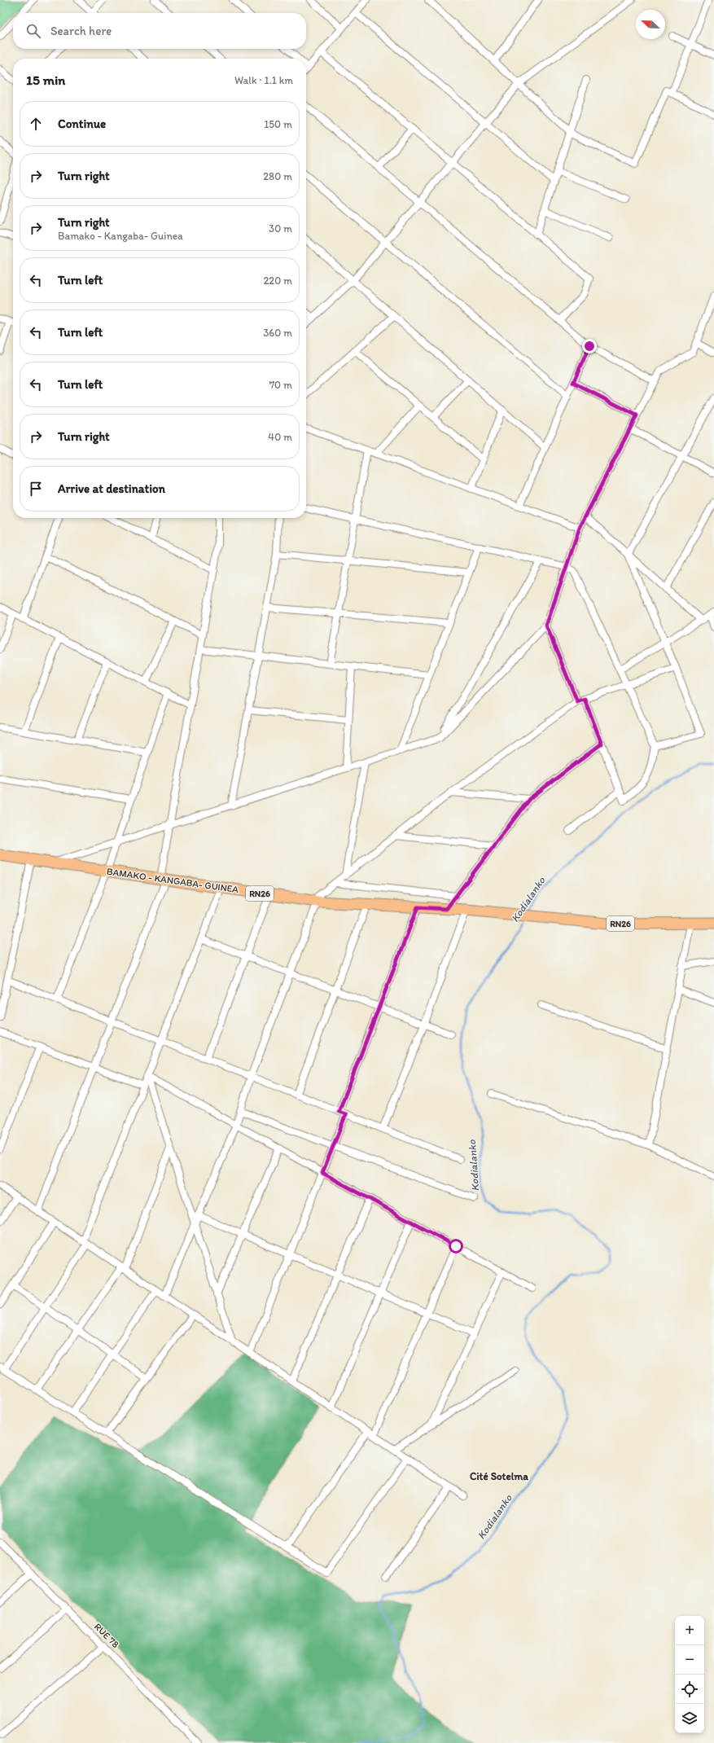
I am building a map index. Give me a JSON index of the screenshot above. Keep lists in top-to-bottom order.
{
  "streets": {
    "main road": ["BAMAKO - KANGABA- GUINEA", "RN26"],
    "street": ["RUE 78"]
  },
  "districts": ["Cité Sotelma"],
  "water": ["Kodialanko"],
  "north": "top left",
  "page": {
    "search": "Search here",
    "heading": ["15 min", "Walk · 1.1 km"],
    "list": [
      ["Continue", "150 m"],
      ["Turn right", "280 m"],
      ["Turn right", "Bamako - Kangaba- Guinea", "30 m"],
      ["Turn left", "220 m"],
      ["Turn left", "360 m"],
      ["Turn left", "70 m"],
      ["Turn right", "40 m"],
      "Arrive at destination"
    ],
    "map_buttons": ["+", "−"]
  }
}
